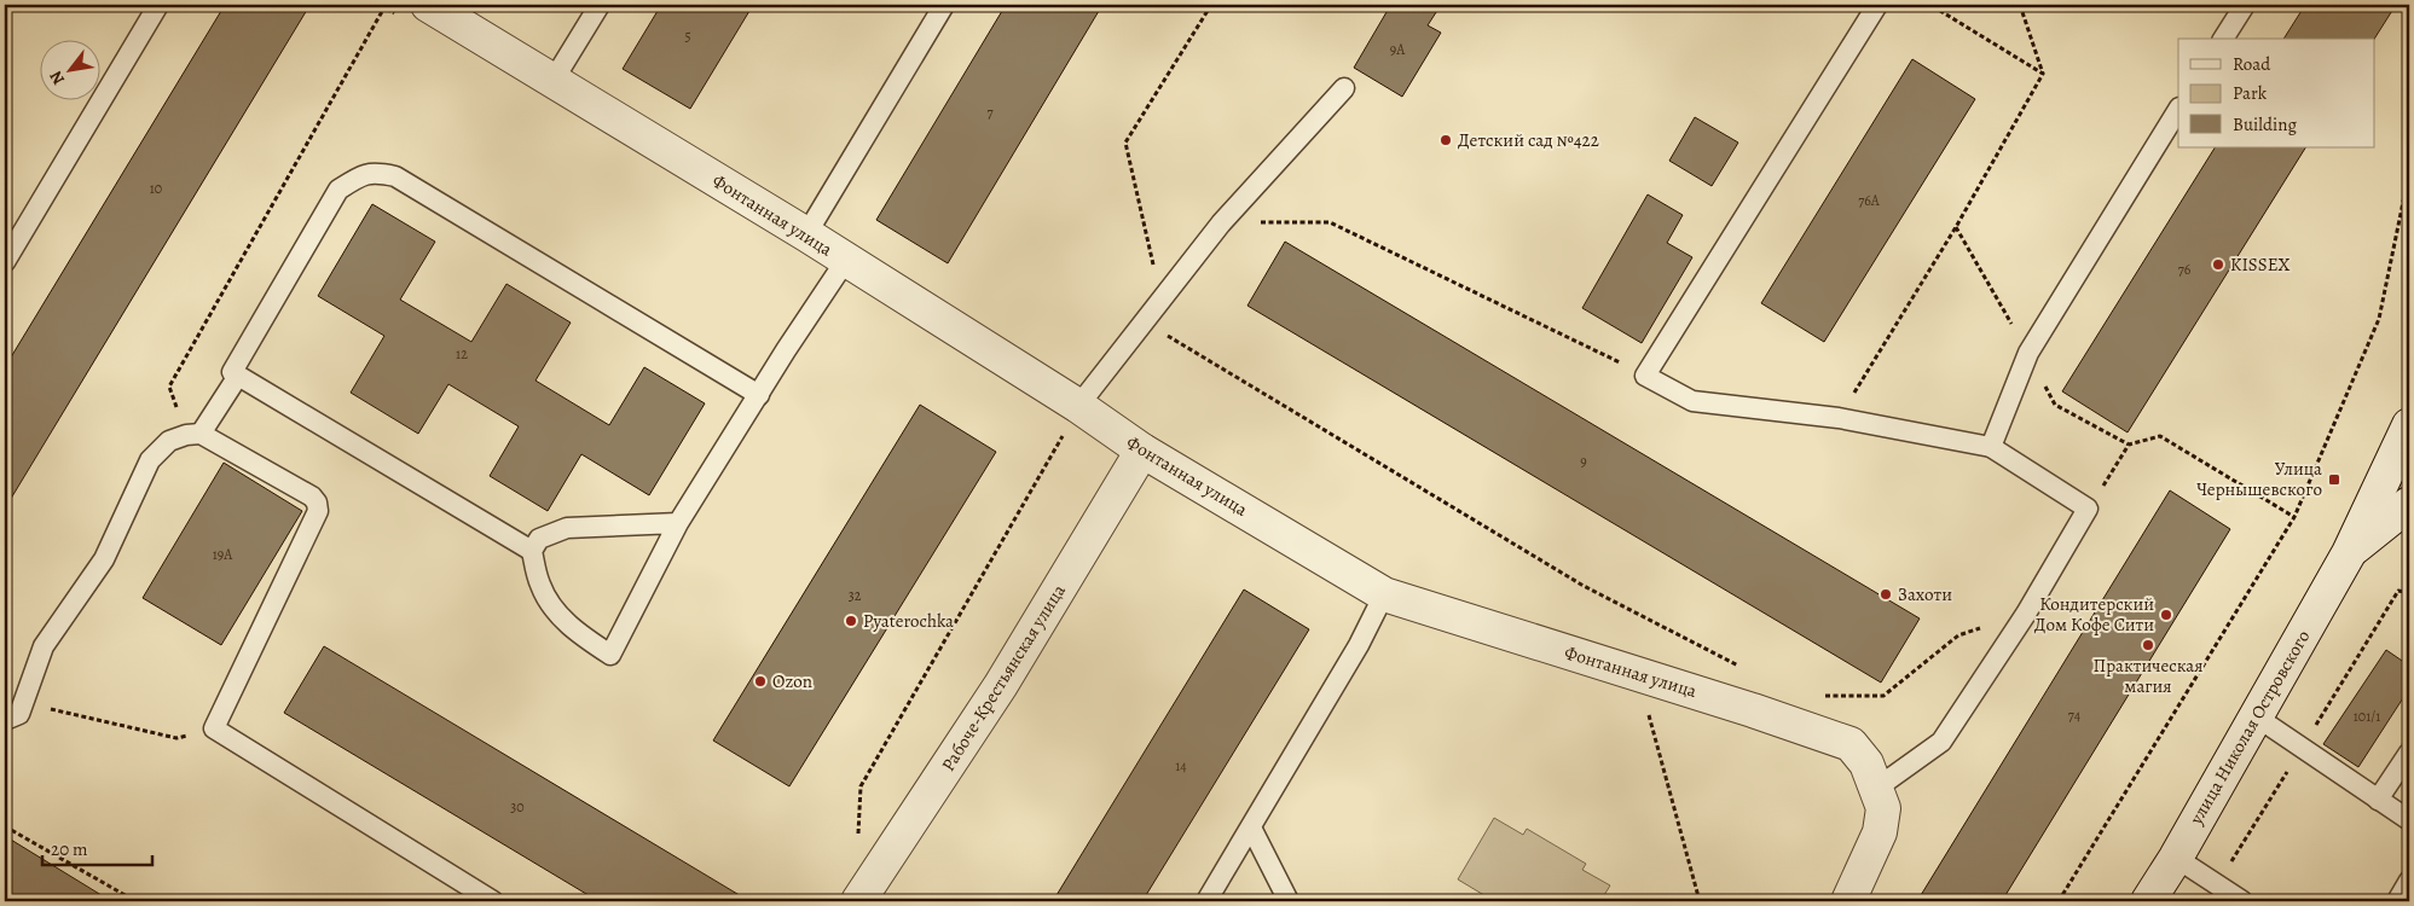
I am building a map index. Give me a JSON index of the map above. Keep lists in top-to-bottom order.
{
  "streets": {
    "street": ["Фонтанная улица", "Рабоче-Крестьянская улица", "улица Николая Островского"]
  },
  "crossings": [
    ["Фонтанная улица", "Рабоче-Крестьянская улица"]
  ],
  "places": {
    "other": [
      "Детский сад №422",
      "KISSEX",
      "Захоти",
      "Кондитерский Дом Кофе Сити",
      "Pyaterochka",
      "Практическая магия",
      "Ozon"
    ],
    "transit": ["Улица Чернышевского"]
  },
  "house_numbers": [
    "5",
    "9А",
    "7",
    "10",
    "76А",
    "76",
    "12",
    "9",
    "19А",
    "32",
    "74",
    "101/1",
    "14",
    "30"
  ],
  "legend": ["Road", "Park", "Building"],
  "scale_bar": "20 m",
  "north": "bottom left"
}
